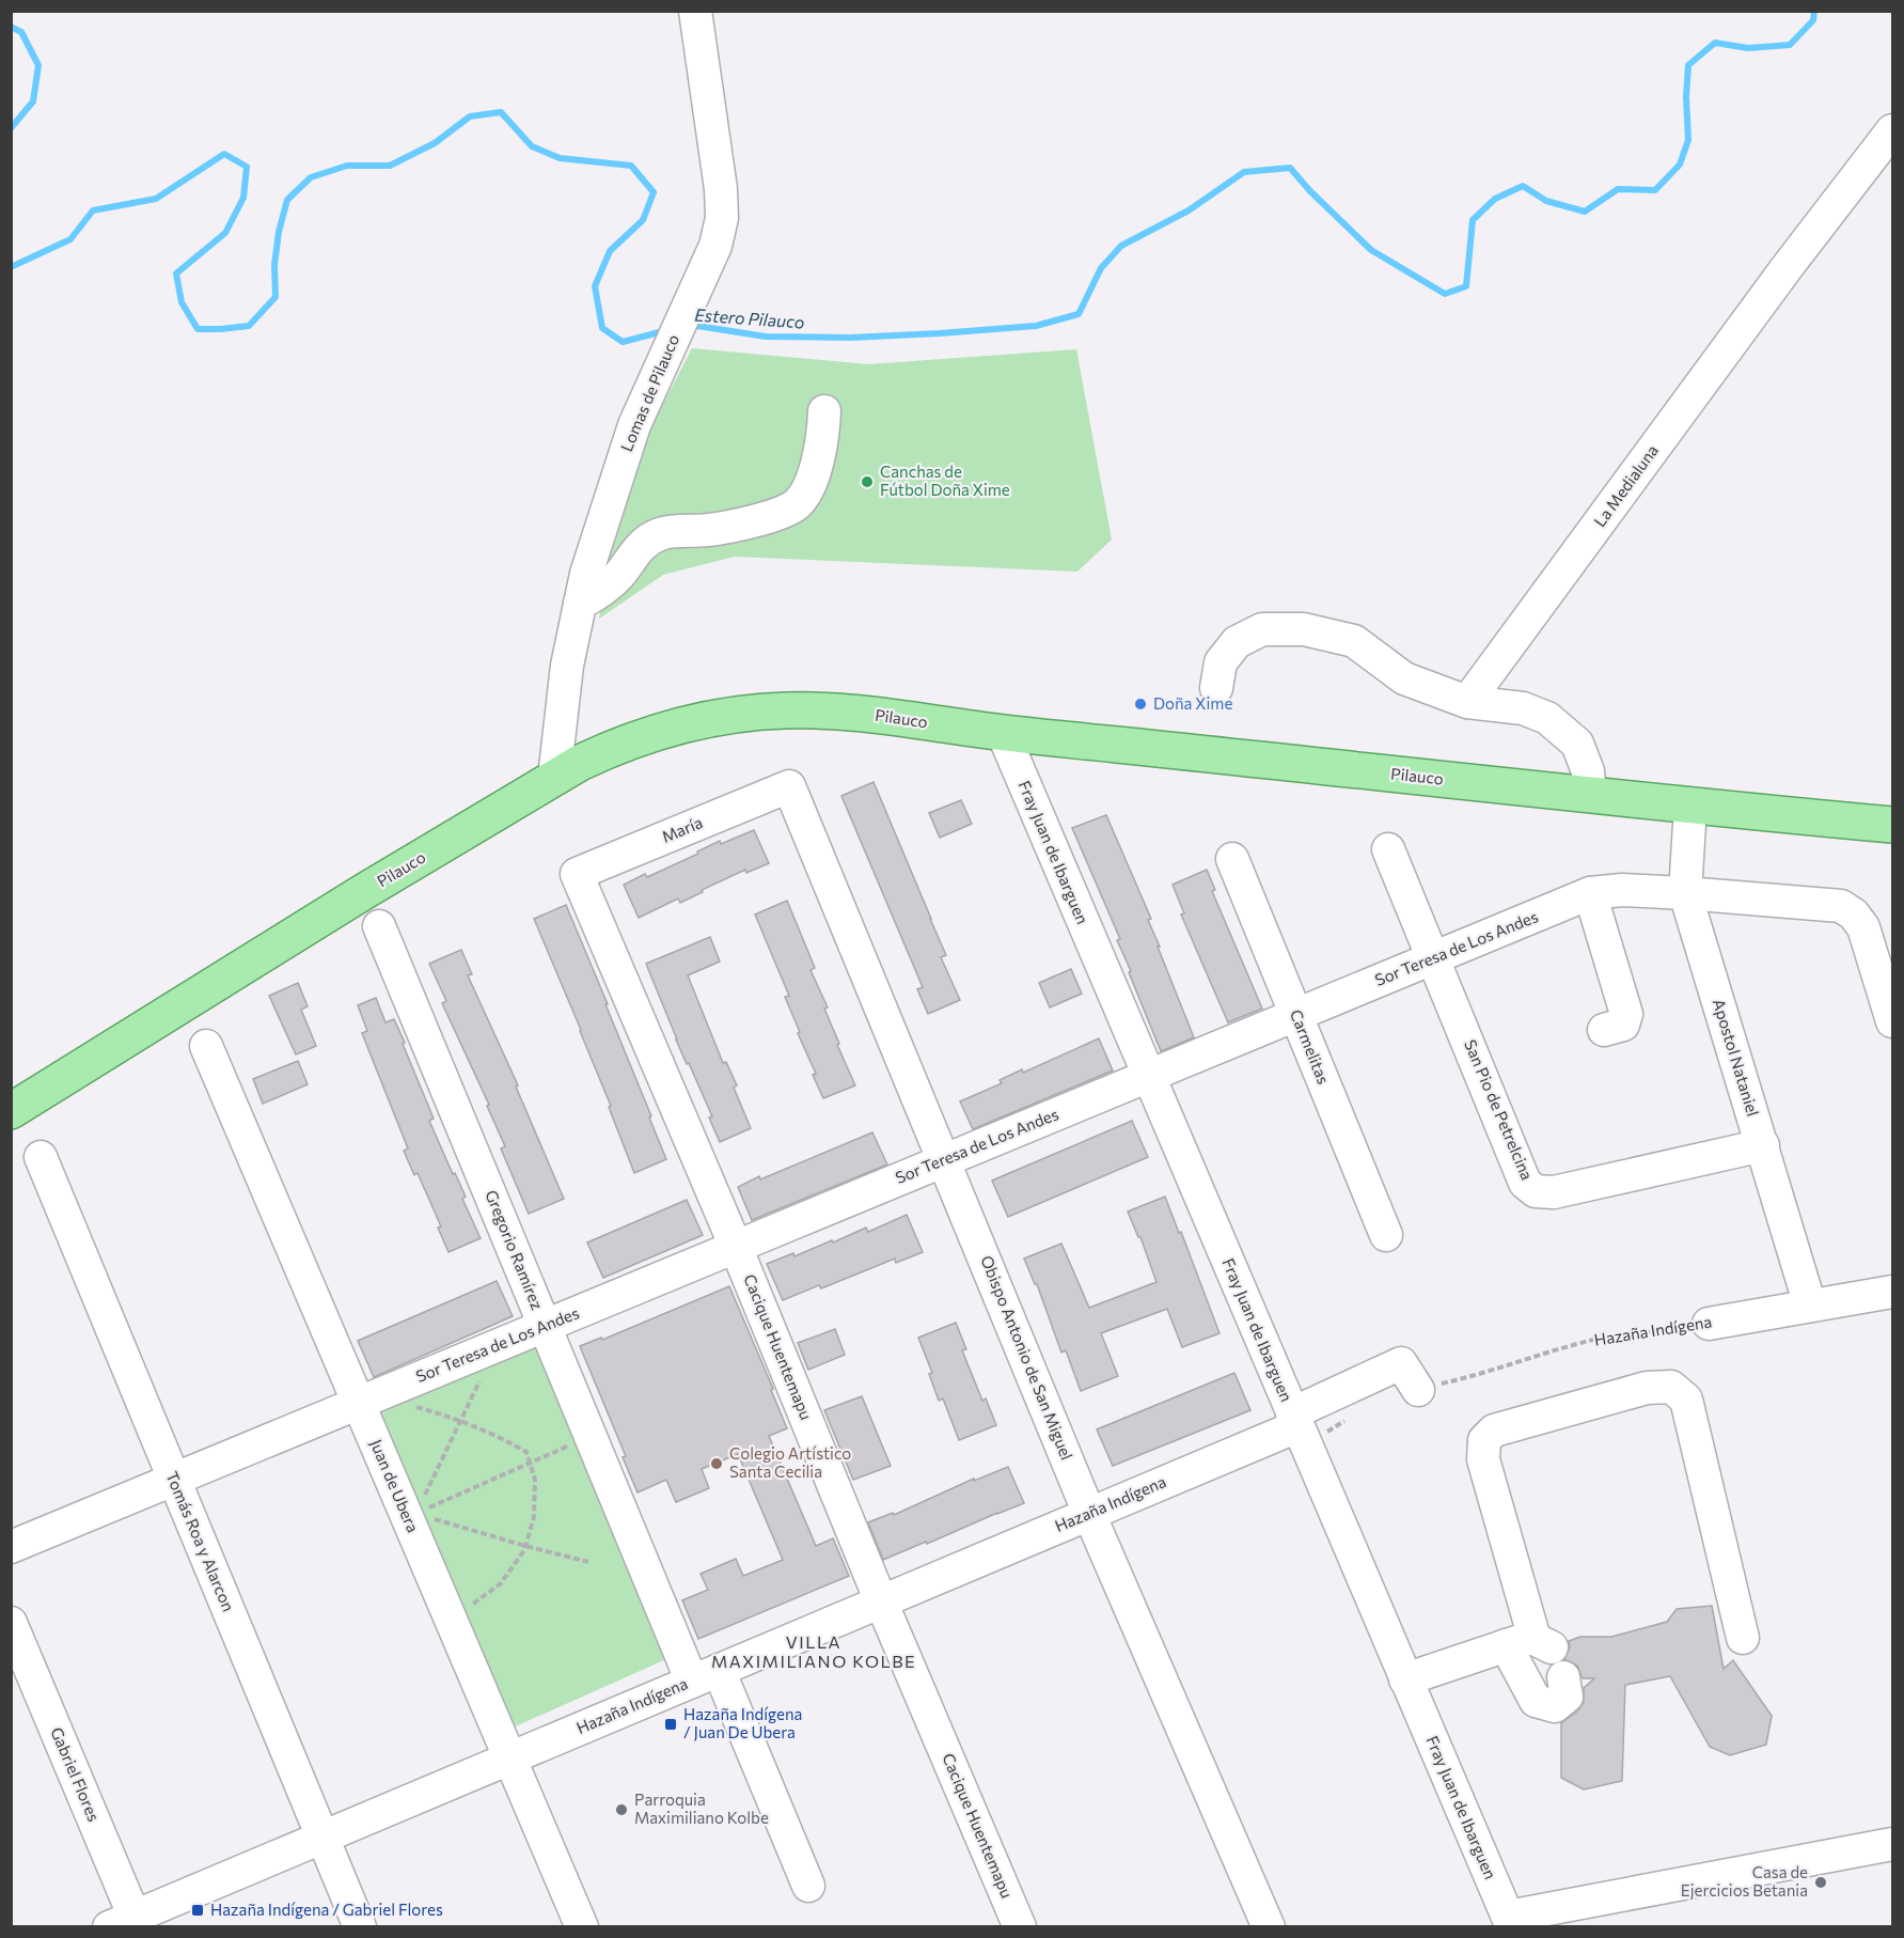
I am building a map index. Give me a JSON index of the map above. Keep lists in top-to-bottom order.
{
  "streets": {
    "main road": ["Pilauco"],
    "street": [
      "Lomas de Pilauco",
      "La Medialuna",
      "María",
      "Fray Juan de Ibarguen",
      "Sor Teresa de Los Andes",
      "Carmelitas",
      "Apostol Nataniel",
      "San Pio de Petrelcina",
      "Gregorio Ramírez",
      "Hazaña Indígena",
      "Cacique Huentemapu",
      "Obispo Antonio de San Miguel",
      "Juan de Ubera",
      "Tomás Roa y Alarcon",
      "Gabriel Flores"
    ]
  },
  "crossings": [
    ["Lomas de Pilauco", "Pilauco"],
    ["Pilauco", "Fray Juan de Ibarguen"],
    ["Pilauco", "Apostol Nataniel"],
    ["María", "Cacique Huentemapu"],
    ["María", "Obispo Antonio de San Miguel"],
    ["Fray Juan de Ibarguen", "Sor Teresa de Los Andes"],
    ["Fray Juan de Ibarguen", "Hazaña Indígena"],
    ["Sor Teresa de Los Andes", "Carmelitas"],
    ["Sor Teresa de Los Andes", "Apostol Nataniel"],
    ["Sor Teresa de Los Andes", "San Pio de Petrelcina"],
    ["Sor Teresa de Los Andes", "Gregorio Ramírez"],
    ["Sor Teresa de Los Andes", "Cacique Huentemapu"],
    ["Sor Teresa de Los Andes", "Obispo Antonio de San Miguel"],
    ["Sor Teresa de Los Andes", "Juan de Ubera"],
    ["Sor Teresa de Los Andes", "Tomás Roa y Alarcon"],
    ["Apostol Nataniel", "San Pio de Petrelcina"],
    ["Apostol Nataniel", "Hazaña Indígena"],
    ["Gregorio Ramírez", "Hazaña Indígena"],
    ["Hazaña Indígena", "Cacique Huentemapu"],
    ["Hazaña Indígena", "Obispo Antonio de San Miguel"],
    ["Hazaña Indígena", "Juan de Ubera"],
    ["Hazaña Indígena", "Tomás Roa y Alarcon"],
    ["Hazaña Indígena", "Gabriel Flores"]
  ],
  "districts": ["VILLA MAXIMILIANO KOLBE"],
  "water": ["Estero Pilauco"],
  "places": {
    "other": [
      "Canchas de Fútbol Doña Xime",
      "Doña Xime",
      "Colegio Artístico Santa Cecilia",
      "Parroquia Maximiliano Kolbe",
      "Casa de Ejercicios Betania"
    ],
    "transit": ["Hazaña Indígena / Juan De Ubera", "Hazaña Indígena / Gabriel Flores"]
  }
}
